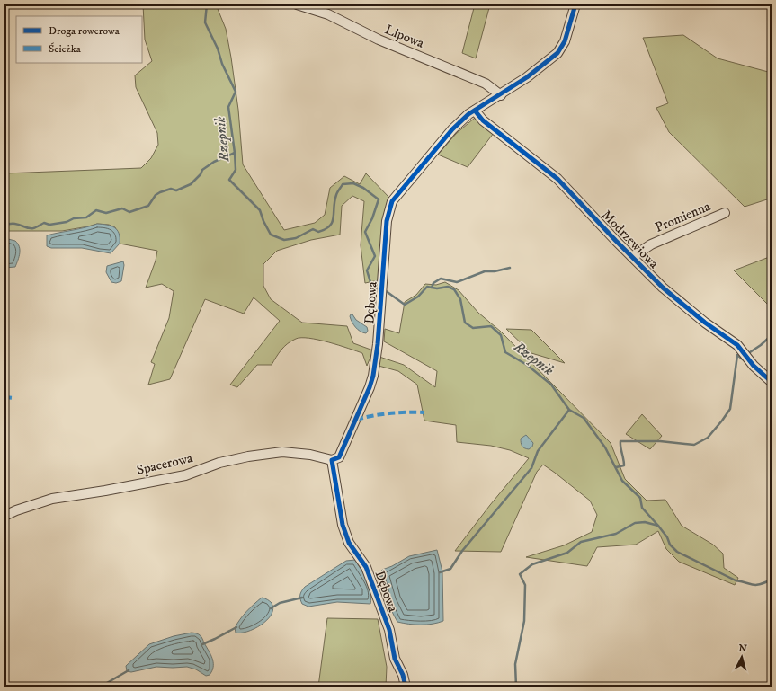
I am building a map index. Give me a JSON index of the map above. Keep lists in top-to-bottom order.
{
  "streets": {
    "street": [
      "Lipowa",
      "Promienna",
      "Modrzewiowa",
      "Dębowa",
      "Spacerowa"
    ]
  },
  "crossings": [
    ["Lipowa", "Dębowa"],
    ["Promienna", "Modrzewiowa"],
    ["Modrzewiowa", "Dębowa"],
    ["Dębowa", "Spacerowa"]
  ],
  "water": ["Rzepnik"],
  "legend": ["Droga rowerowa", "Ścieżka"],
  "north": "top"
}
